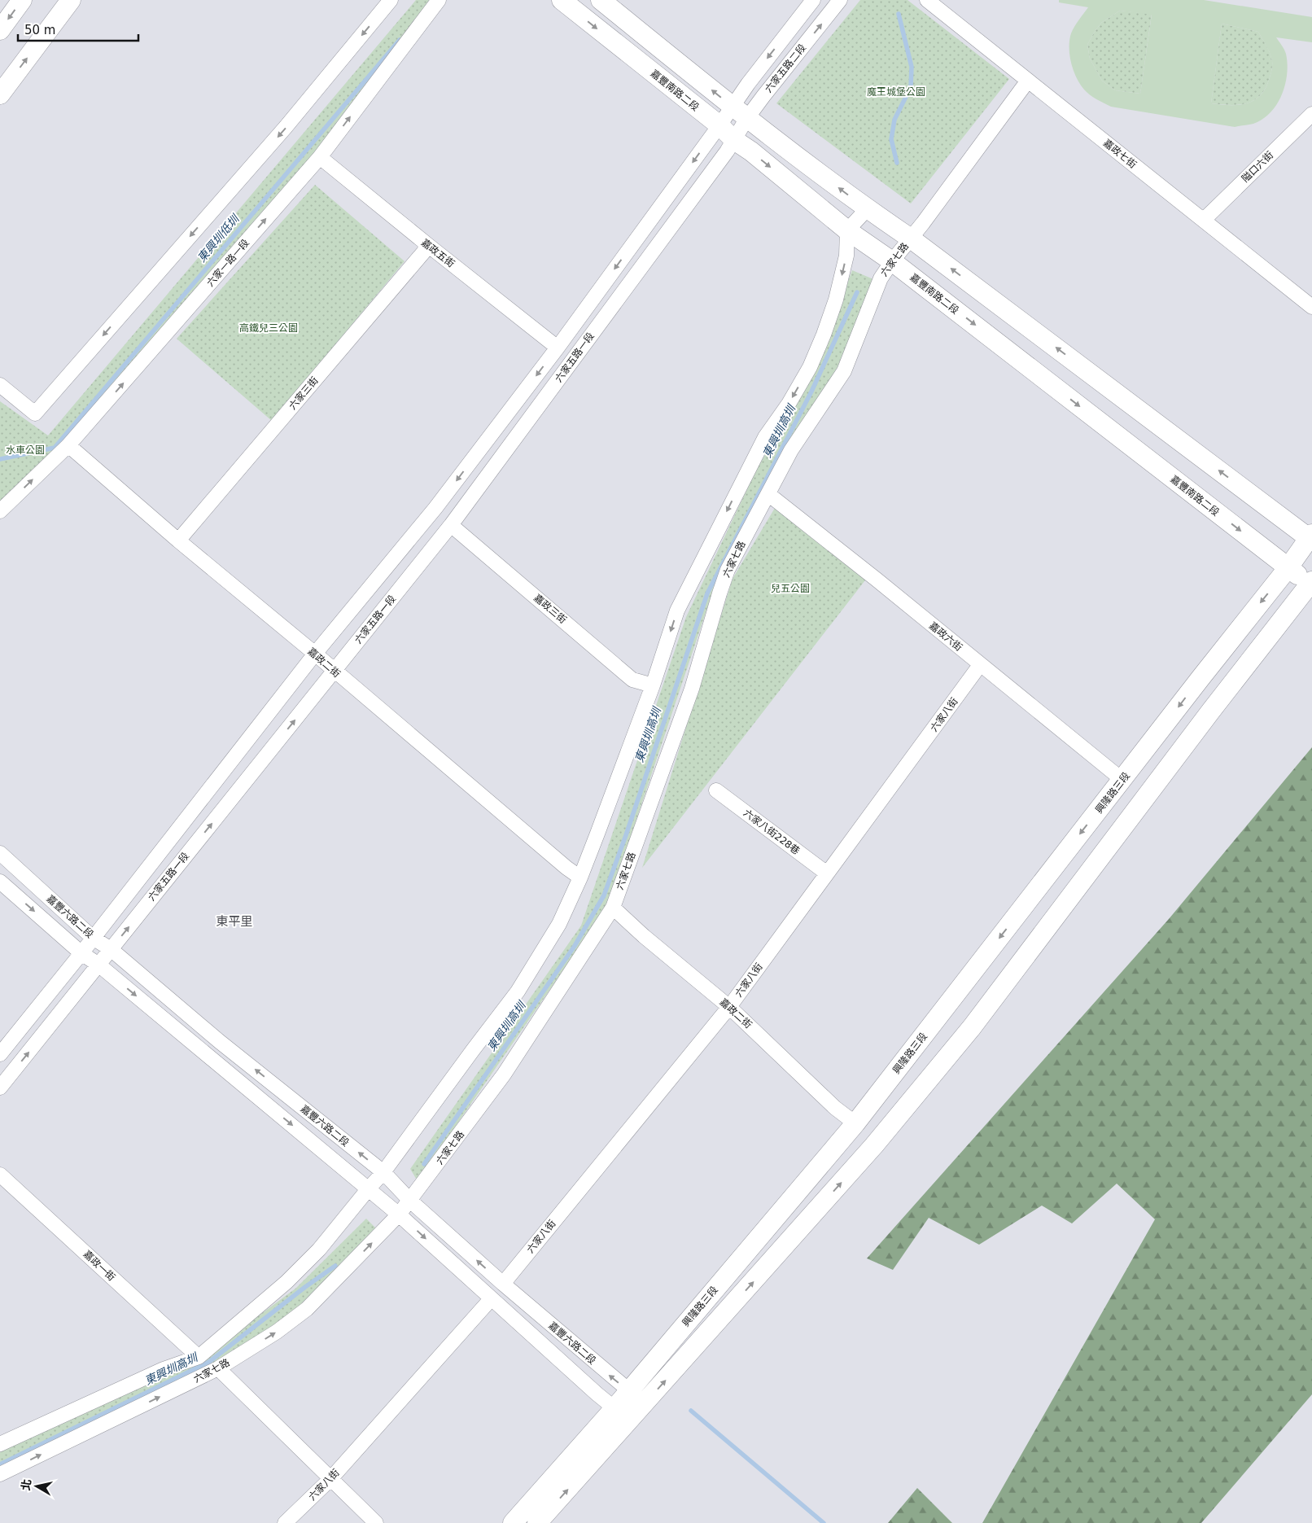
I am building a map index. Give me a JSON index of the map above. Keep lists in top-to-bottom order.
{
  "streets": {
    "street": [
      "六家五路二段",
      "嘉豐南路二段",
      "嘉政七街",
      "隘口六街",
      "嘉政五街",
      "六家七路",
      "六家一路一段",
      "六家五路一段",
      "六家三街",
      "嘉政三街",
      "嘉政六街",
      "嘉政二街",
      "六家八街",
      "興隆路三段",
      "六家八街228巷",
      "嘉豐六路二段",
      "嘉政一街"
    ]
  },
  "crossings": [
    ["六家五路二段", "嘉豐南路二段"],
    ["六家五路二段", "六家五路一段"],
    ["嘉豐南路二段", "六家七路"],
    ["嘉豐南路二段", "六家五路一段"],
    ["嘉豐南路二段", "興隆路三段"],
    ["嘉政七街", "隘口六街"],
    ["嘉政七街", "六家七路"],
    ["嘉政五街", "六家一路一段"],
    ["嘉政五街", "六家五路一段"],
    ["嘉政五街", "六家三街"],
    ["六家七路", "嘉政三街"],
    ["六家七路", "嘉政六街"],
    ["六家七路", "嘉政二街"],
    ["六家七路", "嘉豐六路二段"],
    ["六家七路", "嘉政一街"],
    ["六家一路一段", "嘉政二街"],
    ["六家五路一段", "嘉政三街"],
    ["六家五路一段", "嘉政二街"],
    ["六家五路一段", "嘉豐六路二段"],
    ["六家三街", "嘉政二街"],
    ["嘉政六街", "六家八街"],
    ["嘉政六街", "興隆路三段"],
    ["嘉政二街", "六家八街"],
    ["嘉政二街", "興隆路三段"],
    ["六家八街", "六家八街228巷"],
    ["六家八街", "嘉豐六路二段"],
    ["興隆路三段", "嘉豐六路二段"]
  ],
  "districts": ["東平里"],
  "water": ["東興圳低圳", "東興圳高圳"],
  "parks": [
    "魔王城堡公園",
    "高鐵兒三公園",
    "水車公園",
    "兒五公園"
  ],
  "scale_bar": "50 m",
  "north": "left"
}
